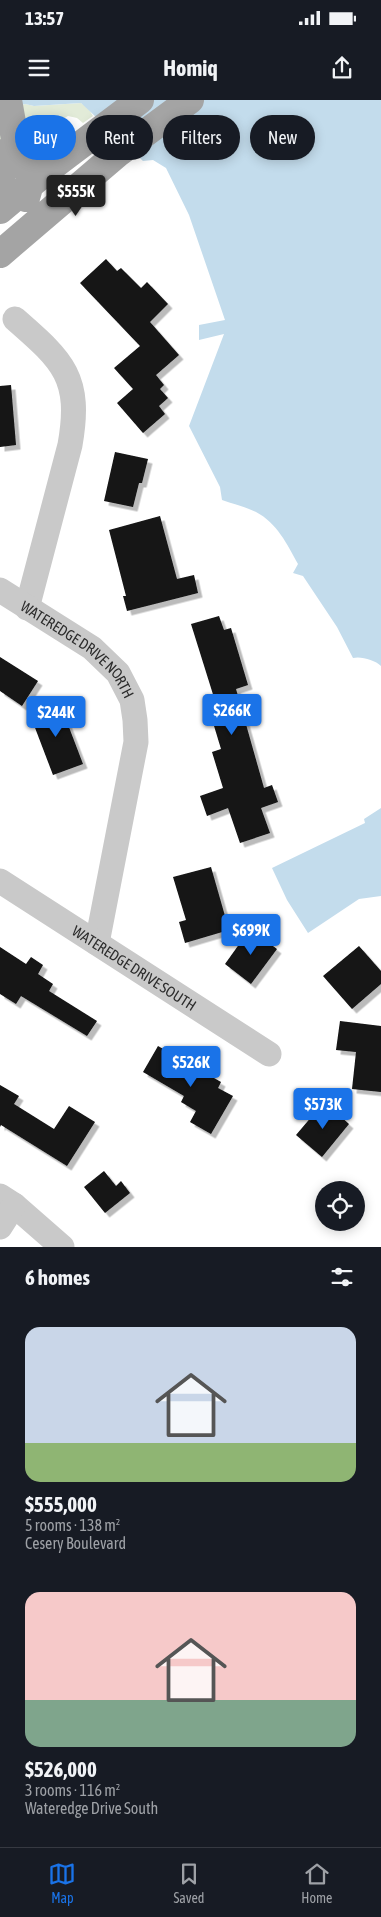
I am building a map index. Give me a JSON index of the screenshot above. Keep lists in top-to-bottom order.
{
  "streets": {
    "street": ["WATEREDGE DRIVE NORTH", "WATEREDGE DRIVE SOUTH"]
  },
  "crossings": [
    ["WATEREDGE DRIVE NORTH", "WATEREDGE DRIVE SOUTH"]
  ],
  "page": {
    "status": "13:57",
    "header": "Homiq",
    "chip": [
      "Buy",
      "Rent",
      "Filters",
      "New"
    ],
    "price": [
      "$555K",
      "$266K",
      "$244K",
      "$699K",
      "$526K",
      "$573K"
    ],
    "heading": "6 homes",
    "list": [
      {
        "name": "$555,000",
        "note": "5 rooms · 138 m² · Cesery Boulevard"
      },
      {
        "name": "$526,000",
        "note": "3 rooms · 116 m² · Wateredge Drive South"
      }
    ],
    "tabs": ["Map", "Saved", "Home"]
  }
}
